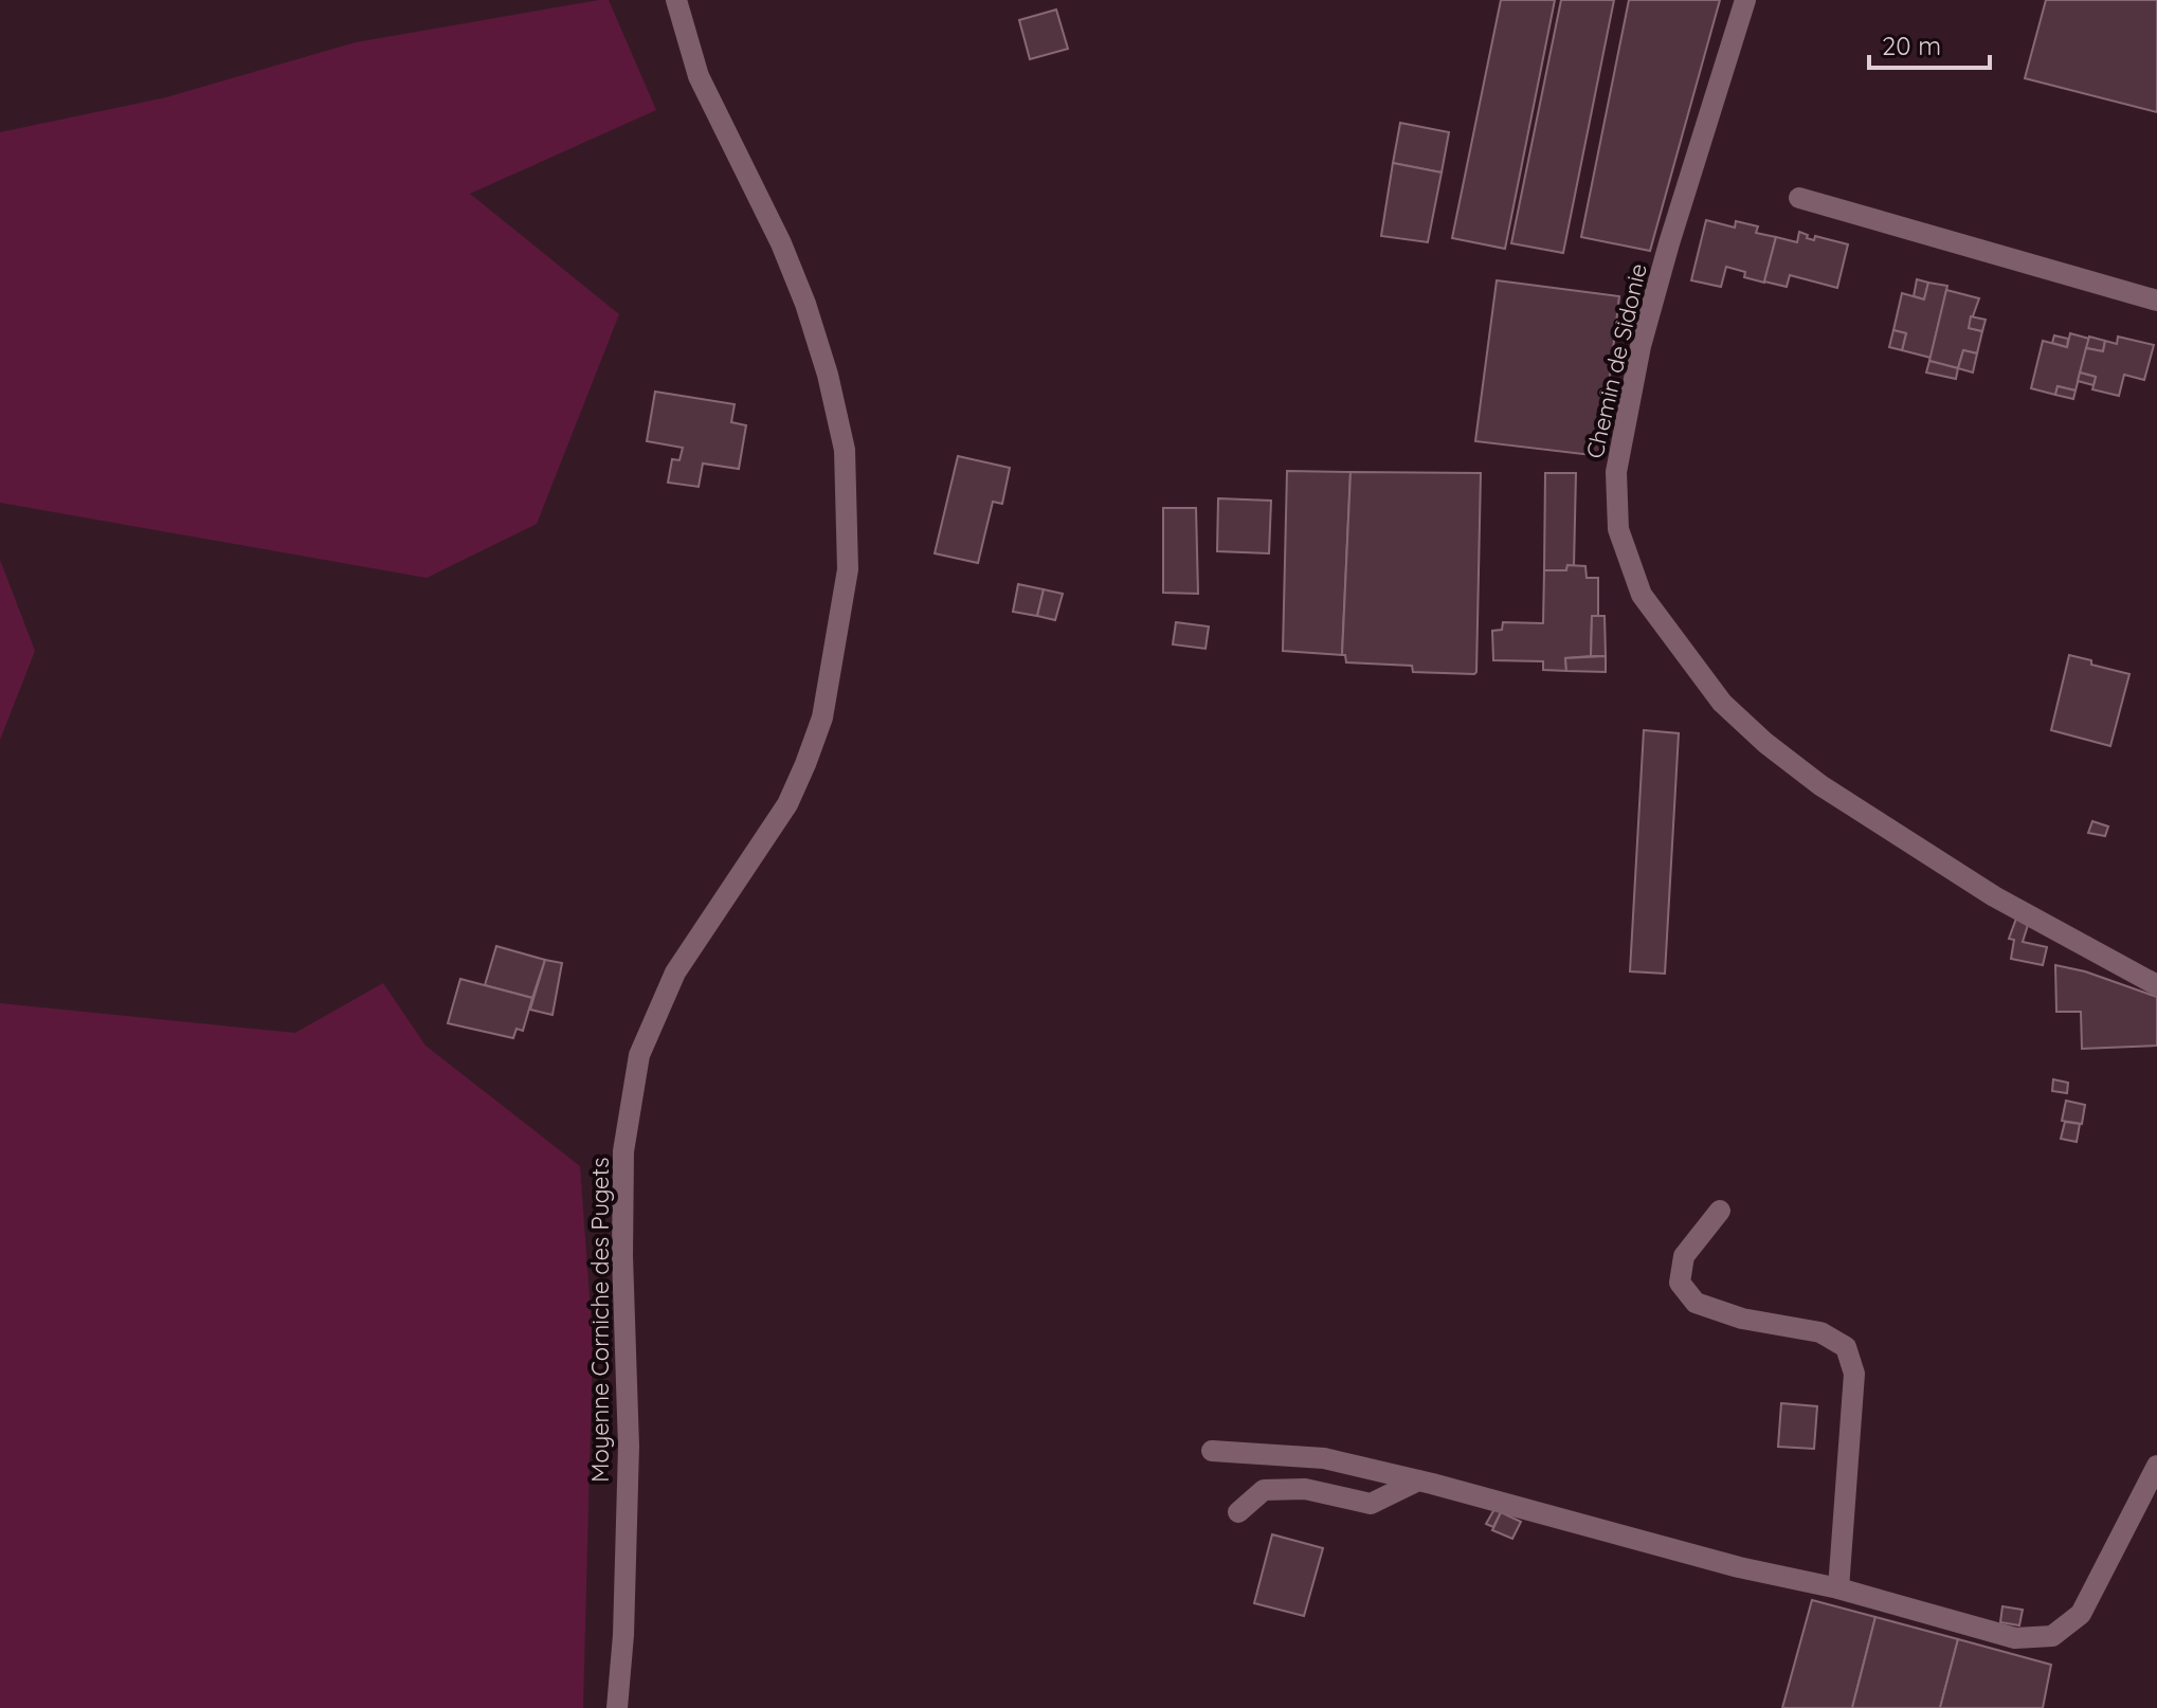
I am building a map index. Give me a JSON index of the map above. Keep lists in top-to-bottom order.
{
  "streets": {
    "street": ["Chemin de Sidonie", "Moyenne Corniche des Pugets"]
  },
  "scale_bar": "20 m"
}
